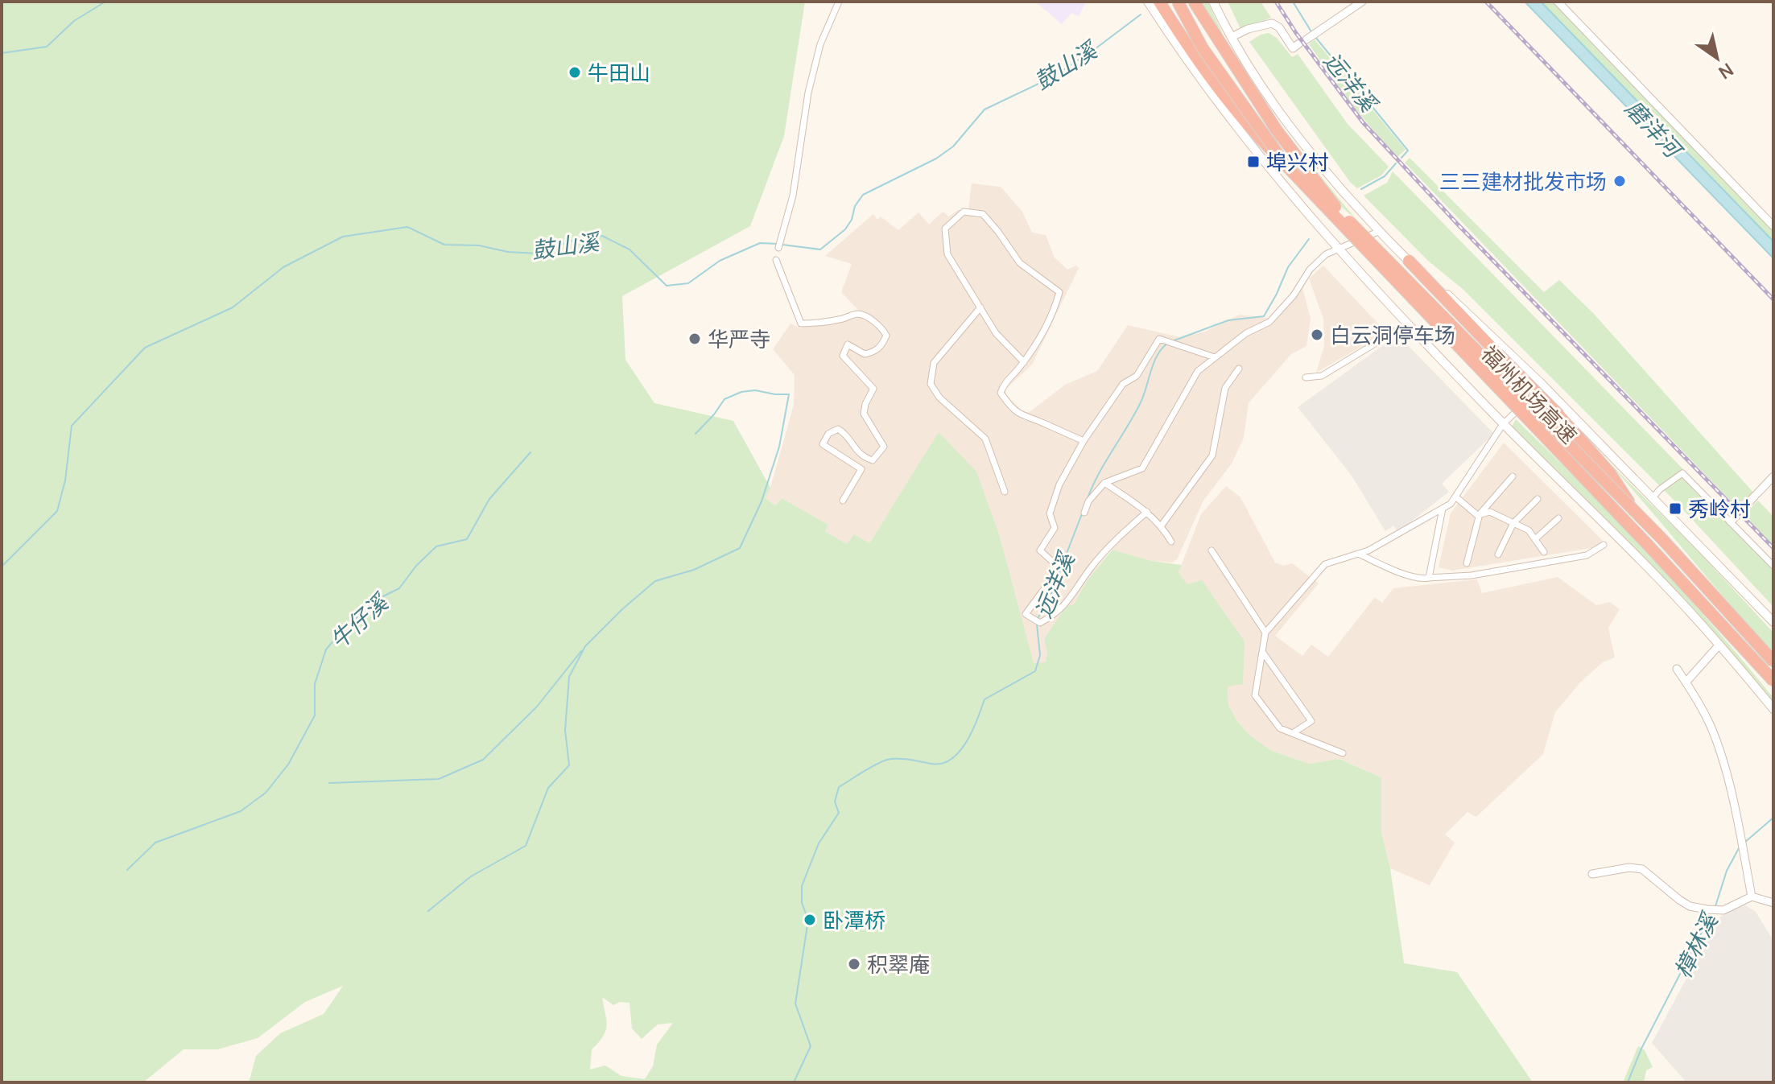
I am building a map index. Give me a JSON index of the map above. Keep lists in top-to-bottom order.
{
  "streets": {
    "highway": ["福州机场高速"]
  },
  "water": [
    "鼓山溪",
    "远洋溪",
    "磨洋河",
    "牛仔溪",
    "樟林溪"
  ],
  "places": {
    "other": [
      "牛田山",
      "三三建材批发市场",
      "白云洞停车场",
      "华严寺",
      "卧潭桥",
      "积翠庵"
    ],
    "transit": ["埠兴村", "秀岭村"]
  },
  "north": "bottom right"
}
